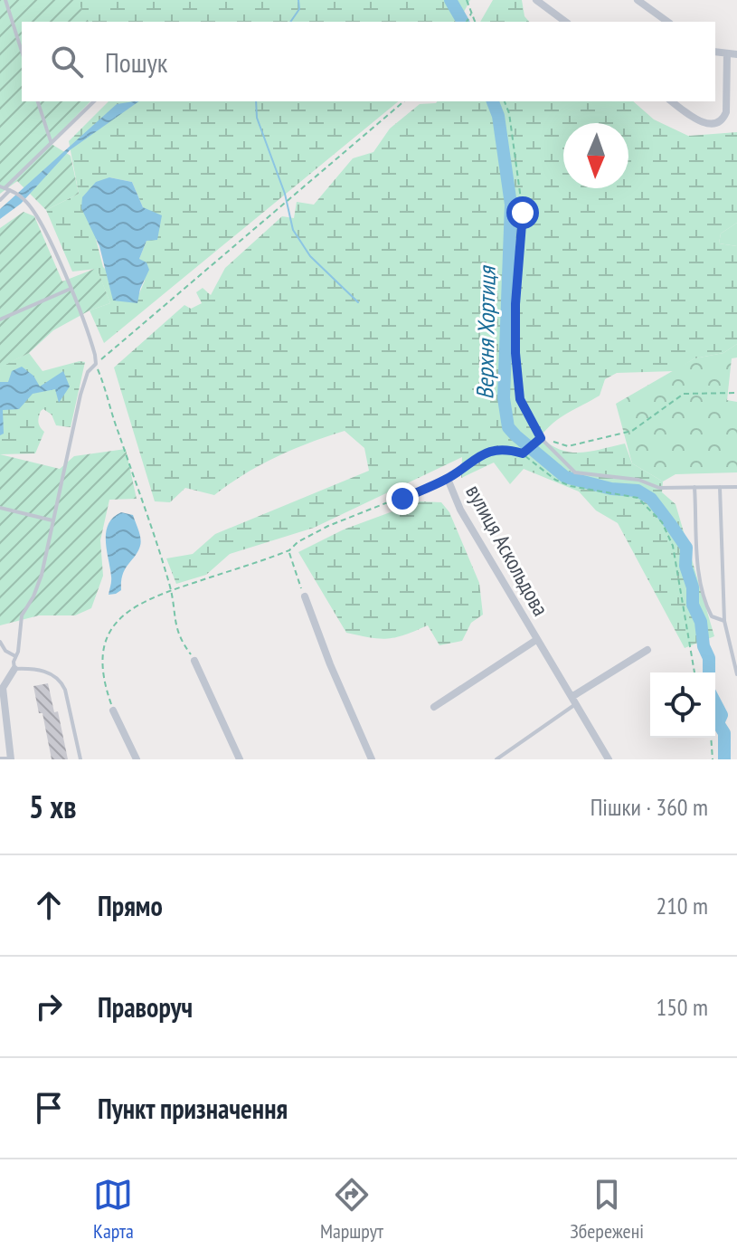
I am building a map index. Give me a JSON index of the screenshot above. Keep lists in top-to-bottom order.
{
  "streets": {
    "street": ["вулиця Аскольдова"]
  },
  "water": ["Верхня Хортиця"],
  "north": "bottom",
  "page": {
    "search": "Пошук",
    "heading": ["5 хв", "Пішки · 360 m"],
    "list": [
      ["Прямо", "210 m"],
      ["Праворуч", "150 m"],
      "Пункт призначення"
    ],
    "nav": ["Карта", "Маршрут", "Збережені"]
  }
}
